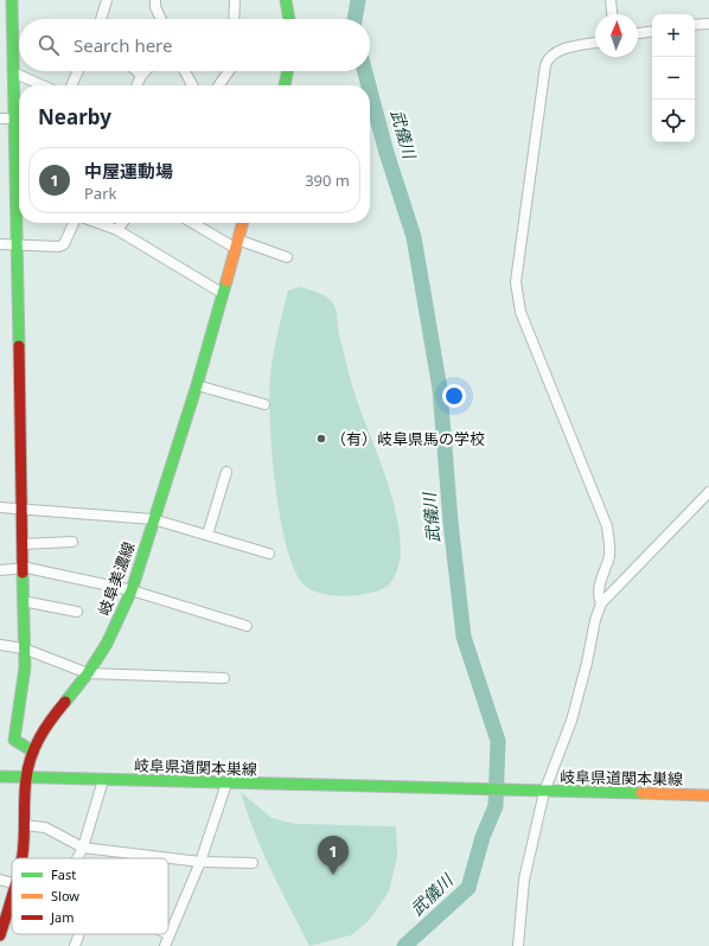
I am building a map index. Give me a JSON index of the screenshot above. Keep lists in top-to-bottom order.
{
  "streets": {
    "main road": ["岐阜美濃線", "岐阜県道関本巣線"]
  },
  "crossings": [
    ["岐阜美濃線", "岐阜県道関本巣線"]
  ],
  "water": ["武儀川"],
  "places": ["（有）岐阜県馬の学校"],
  "legend": ["Fast", "Slow", "Jam"],
  "north": "top",
  "page": {
    "map_buttons": ["+", "−"],
    "search": "Search here",
    "heading": "Nearby",
    "list": [
      {
        "mark": "1",
        "name": "中屋運動場",
        "note": "Park",
        "value": "390 m"
      }
    ],
    "pins": "1"
  }
}
